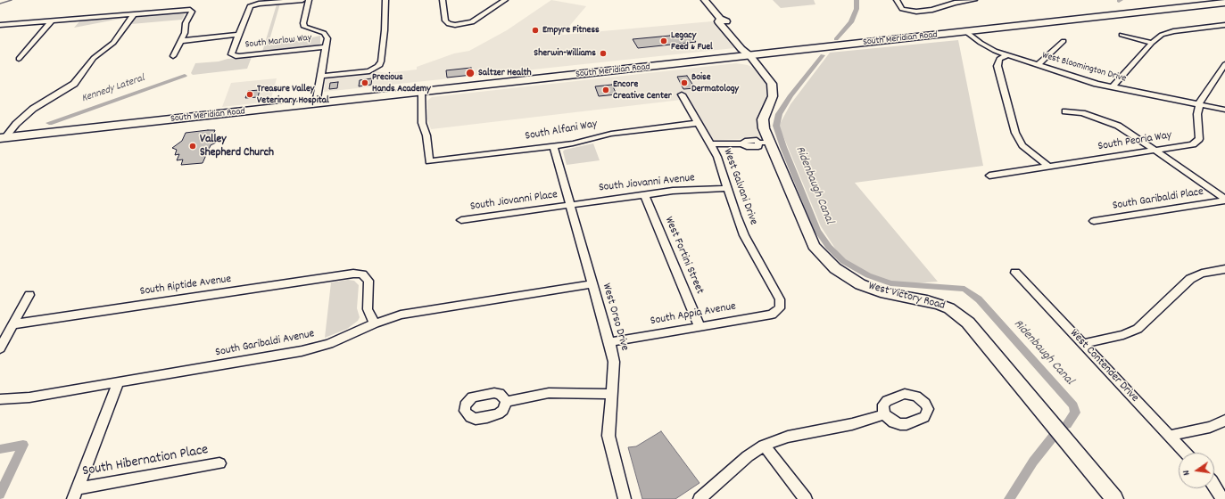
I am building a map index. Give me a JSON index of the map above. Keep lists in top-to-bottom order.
{
  "streets": {
    "main road": ["South Meridian Road", "West Victory Road"],
    "street": [
      "South Marlow Way",
      "West Bloomington Drive",
      "South Alfani Way",
      "South Peoria Way",
      "South Jiovanni Avenue",
      "West Galvani Drive",
      "South Garibaldi Place",
      "South Jiovanni Place",
      "West Fortini Street",
      "South Riptide Avenue",
      "South Appia Avenue",
      "West Orso Drive",
      "South Garibaldi Avenue",
      "West Contender Drive",
      "South Hibernation Place"
    ]
  },
  "crossings": [
    ["South Meridian Road", "West Bloomington Drive"],
    ["South Meridian Road", "South Alfani Way"],
    ["South Meridian Road", "West Victory Road"],
    ["West Bloomington Drive", "South Peoria Way"],
    ["South Alfani Way", "West Galvani Drive"],
    ["South Alfani Way", "West Orso Drive"],
    ["South Jiovanni Avenue", "West Galvani Drive"],
    ["South Jiovanni Avenue", "South Jiovanni Place"],
    ["South Jiovanni Avenue", "West Fortini Street"],
    ["South Jiovanni Avenue", "West Orso Drive"],
    ["West Galvani Drive", "South Appia Avenue"],
    ["South Jiovanni Place", "West Orso Drive"],
    ["West Fortini Street", "South Appia Avenue"],
    ["South Riptide Avenue", "South Garibaldi Avenue"],
    ["South Appia Avenue", "West Orso Drive"],
    ["West Orso Drive", "South Garibaldi Avenue"]
  ],
  "water": ["Kennedy Lateral", "Ridenbaugh Canal"],
  "places": [
    "Empyre Fitness",
    "Legacy Feed & Fuel",
    "Sherwin-Williams",
    "Saltzer Health",
    "Precious Hands Academy",
    "Boise Dermatology",
    "Encore Creative Center",
    "Treasure Valley Veterinary Hospital",
    "Valley Shepherd Church"
  ],
  "north": "left"
}
